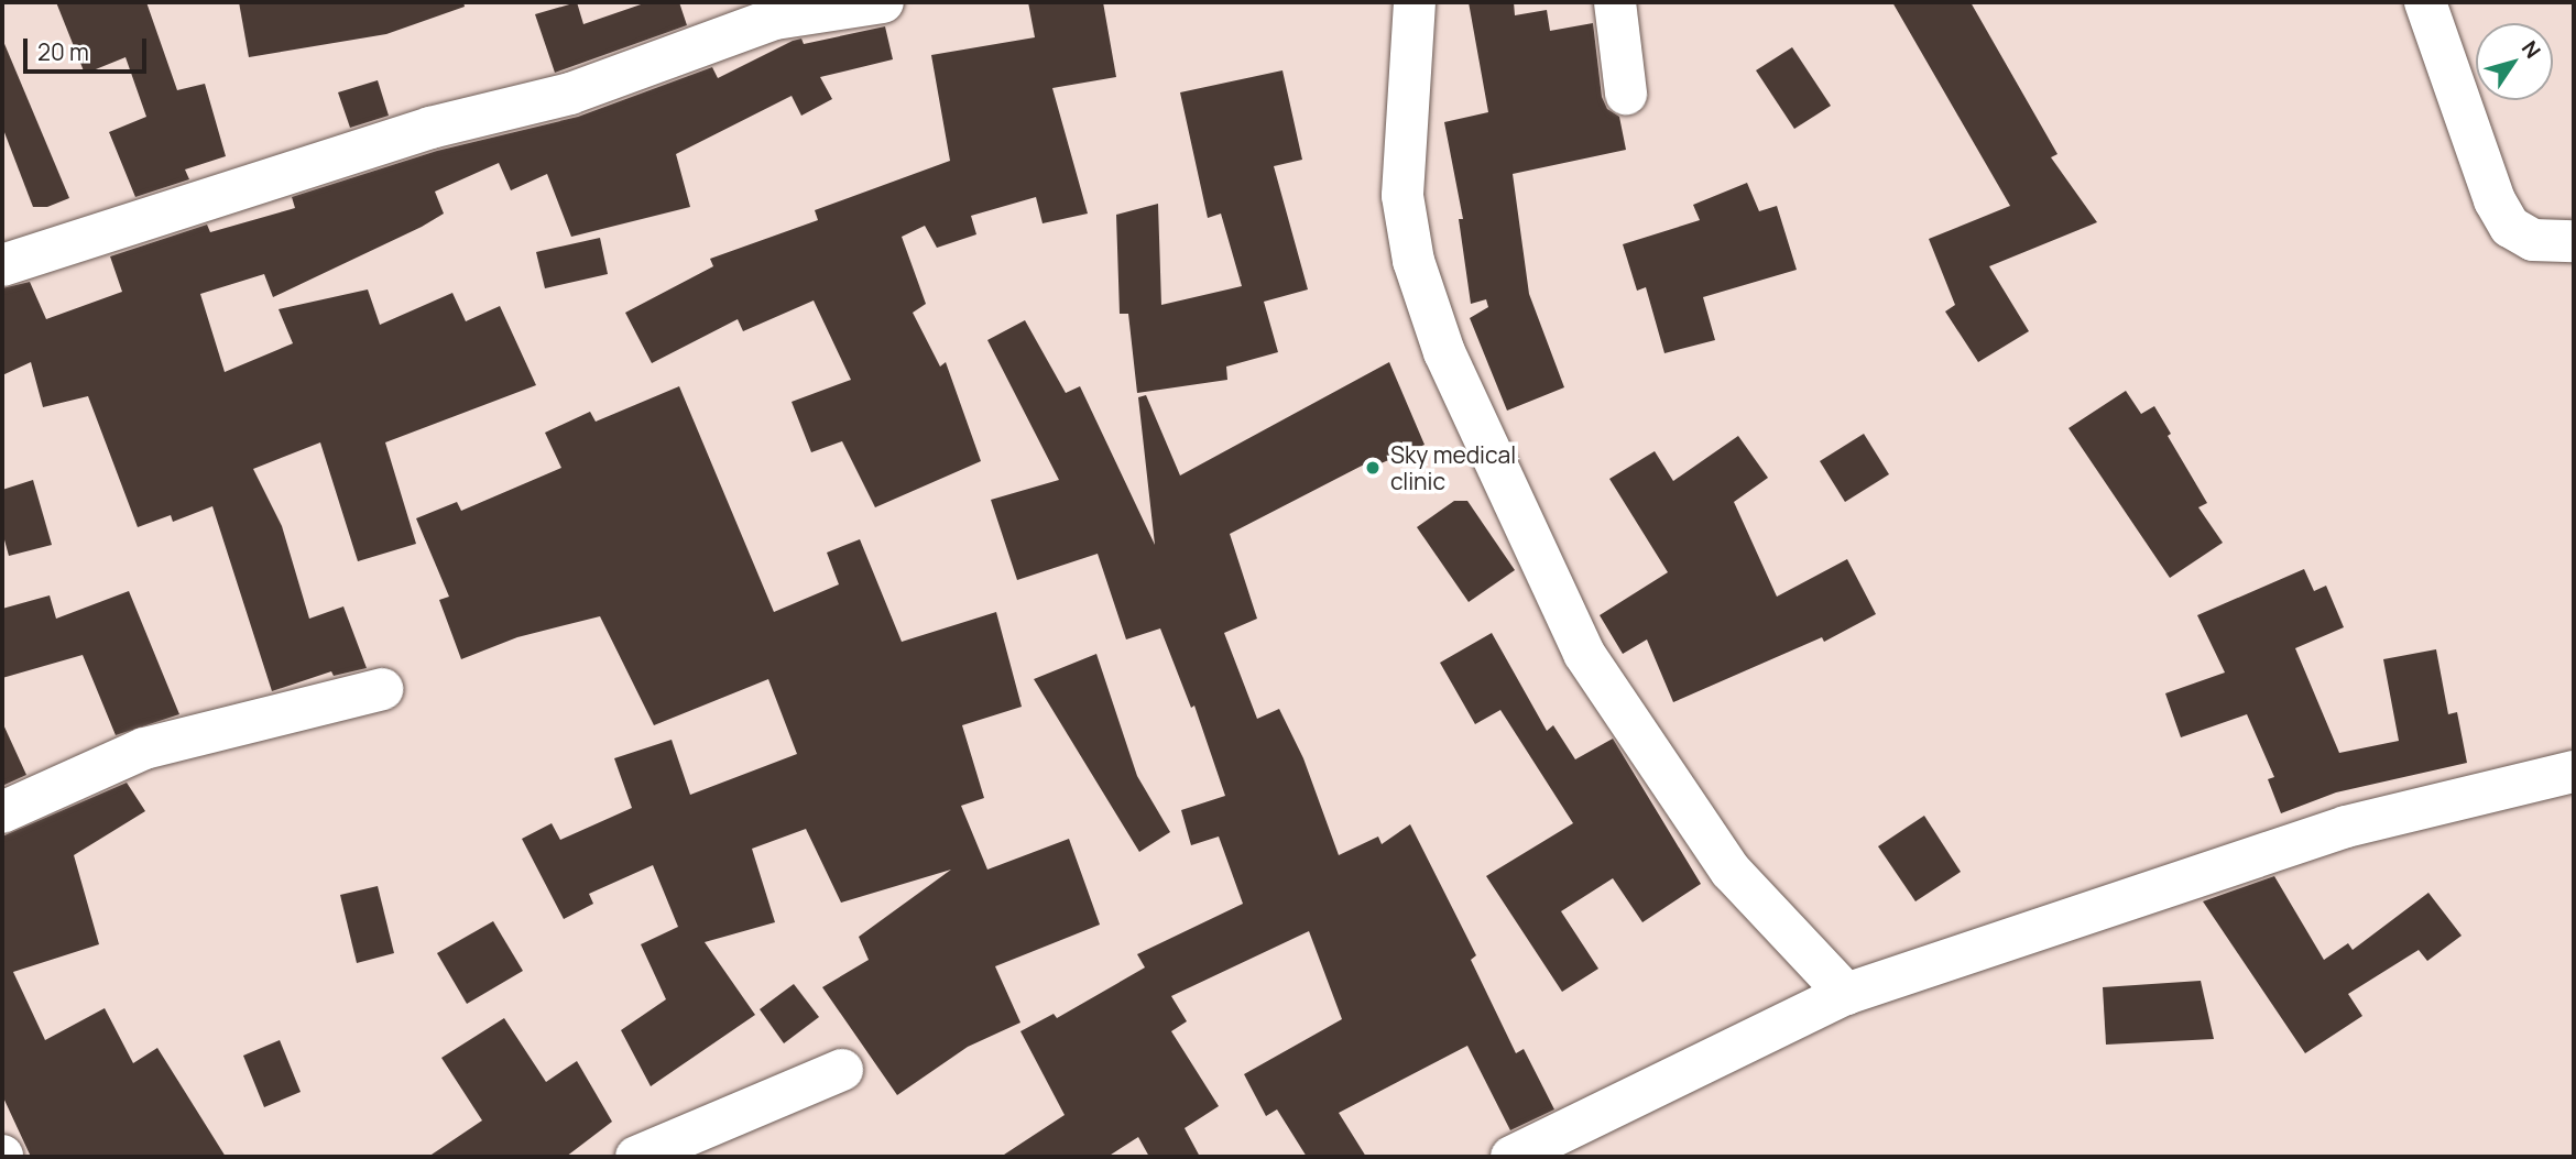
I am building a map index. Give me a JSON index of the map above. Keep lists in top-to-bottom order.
{
  "places": ["Sky medical clinic"],
  "scale_bar": "20 m",
  "north": "top right"
}
